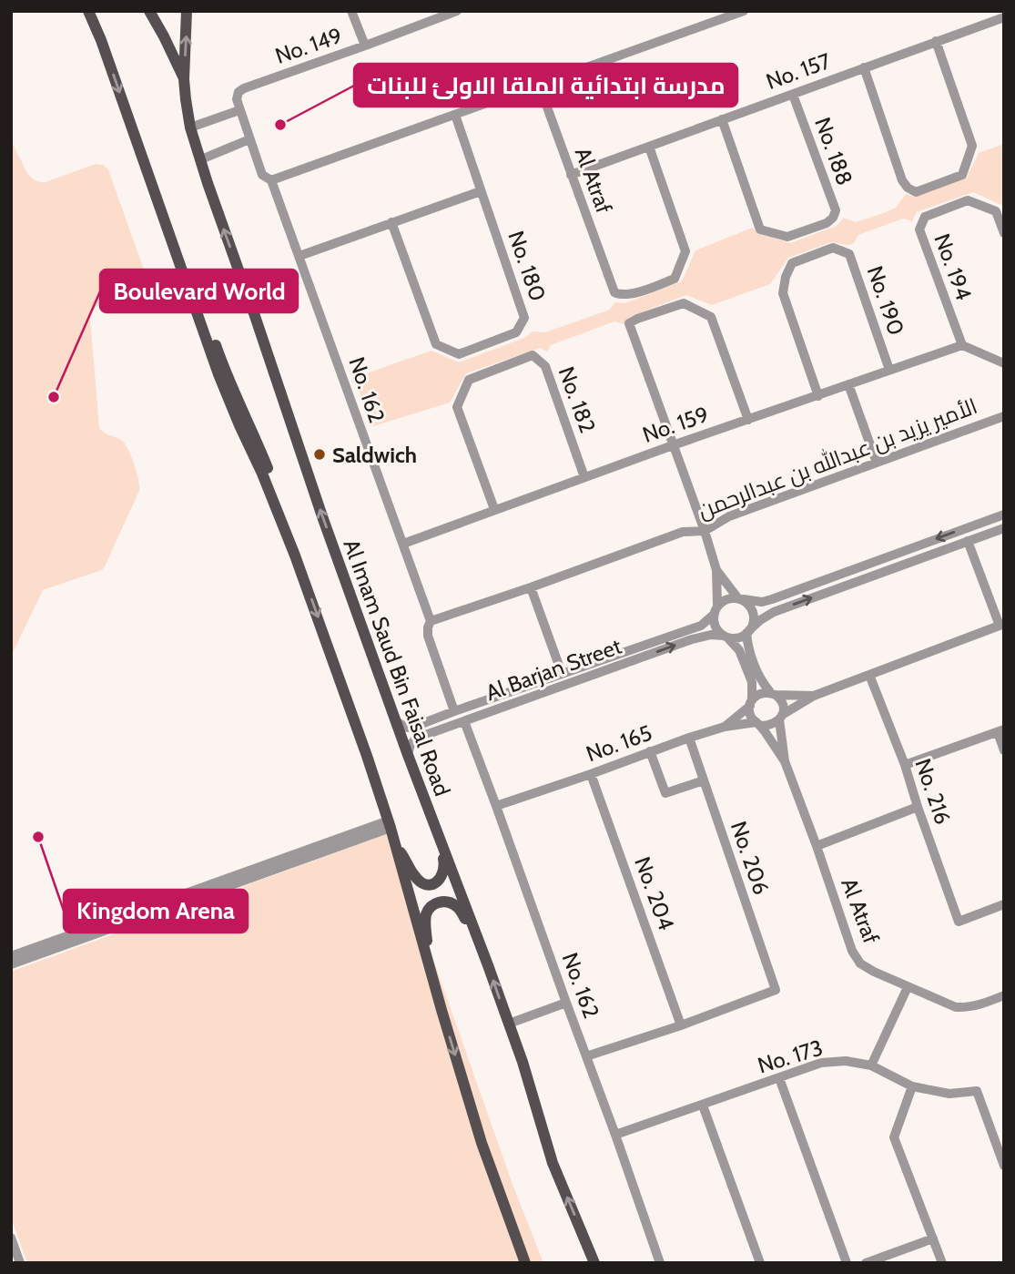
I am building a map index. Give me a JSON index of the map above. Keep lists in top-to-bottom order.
{
  "streets": {
    "main road": ["Al Imam Saud Bin Faisal Road"],
    "street": [
      "No. 149",
      "No. 157",
      "No. 188",
      "Al Atraf",
      "No. 180",
      "No. 194",
      "No. 190",
      "No. 162",
      "No. 182",
      "No. 159",
      "الأمير يزيد بن عبدالله بن عبدالرحمن",
      "Al Barjan Street",
      "No. 165",
      "No. 216",
      "No. 206",
      "No. 204",
      "No. 173"
    ]
  },
  "crossings": [
    ["No. 149", "No. 162"],
    ["No. 157", "No. 188"],
    ["No. 157", "Al Atraf"],
    ["Al Atraf", "No. 165"],
    ["No. 194", "No. 159"],
    ["No. 190", "No. 159"],
    ["No. 162", "No. 159"],
    ["No. 162", "الأمير يزيد بن عبدالله بن عبدالرحمن"],
    ["No. 162", "Al Barjan Street"],
    ["No. 162", "No. 165"],
    ["No. 162", "No. 173"],
    ["No. 182", "No. 159"],
    ["Al Imam Saud Bin Faisal Road", "Al Barjan Street"],
    ["No. 165", "No. 206"],
    ["No. 165", "No. 204"],
    ["No. 206", "No. 204"]
  ],
  "places": [
    "مدرسة ابتدائية الملقا الاولئ للبنات",
    "Boulevard World",
    "Saldwich",
    "Kingdom Arena"
  ]
}
